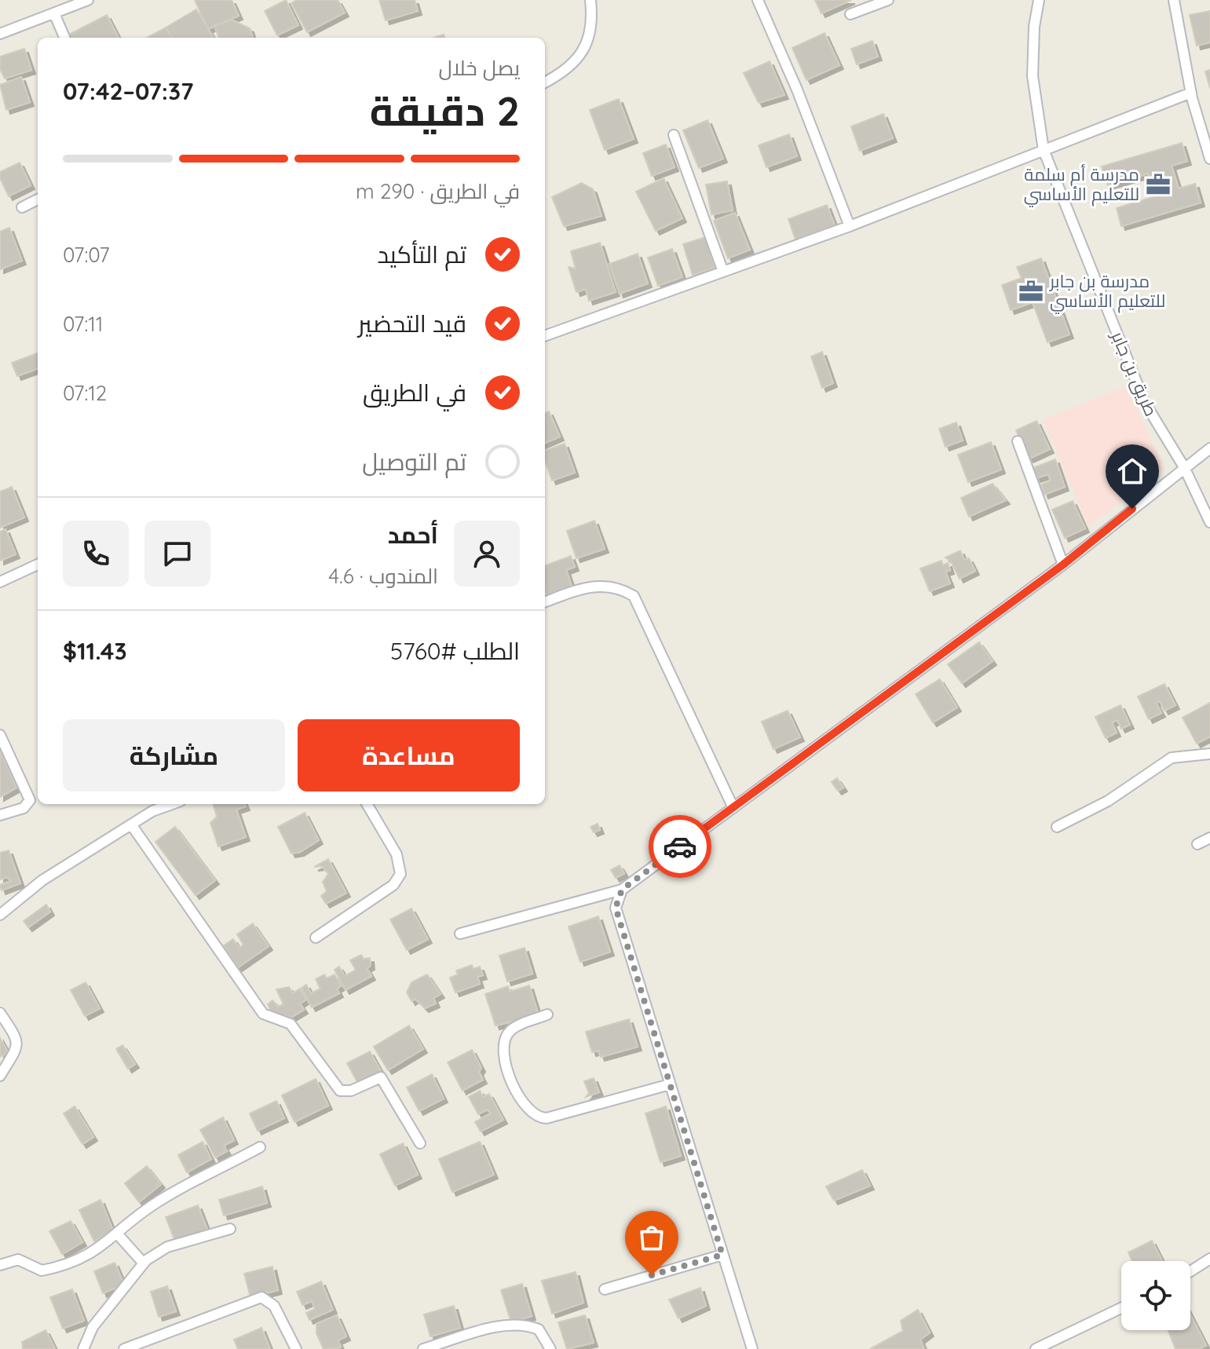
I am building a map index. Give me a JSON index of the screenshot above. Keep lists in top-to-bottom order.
{
  "streets": {
    "street": ["طريق بن جابر"]
  },
  "places": {
    "office": ["مدرسة أم سلمة للتعليم الأساسي", "مدرسة بن جابر للتعليم الأساسي"]
  },
  "page": {
    "heading": ["2 دقيقة", "يصل خلال", "07:37–07:42"],
    "panel": [
      "أحمد",
      "المندوب · 4.6",
      "الطلب #5760",
      "$11.43"
    ],
    "bar": "في الطريق · 290 m",
    "list": [
      ["تم التأكيد", "07:07"],
      ["قيد التحضير", "07:11"],
      ["في الطريق", "07:12"],
      "تم التوصيل"
    ],
    "buttons": ["مساعدة", "مشاركة"]
  }
}
